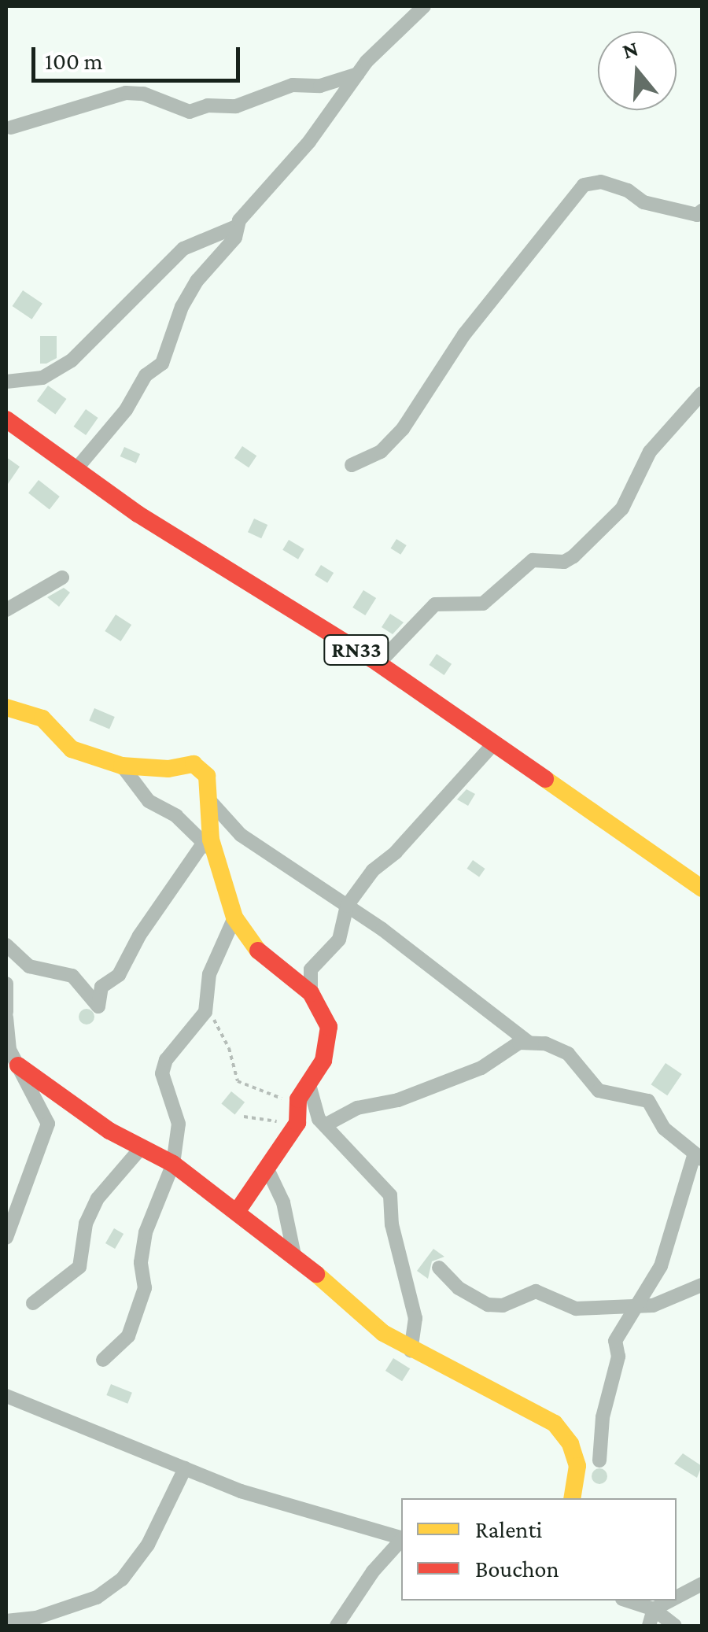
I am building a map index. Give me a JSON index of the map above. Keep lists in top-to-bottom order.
{
  "streets": {
    "street": ["RN33"]
  },
  "legend": ["Ralenti", "Bouchon"],
  "scale_bar": "100 m",
  "north": "top"
}
